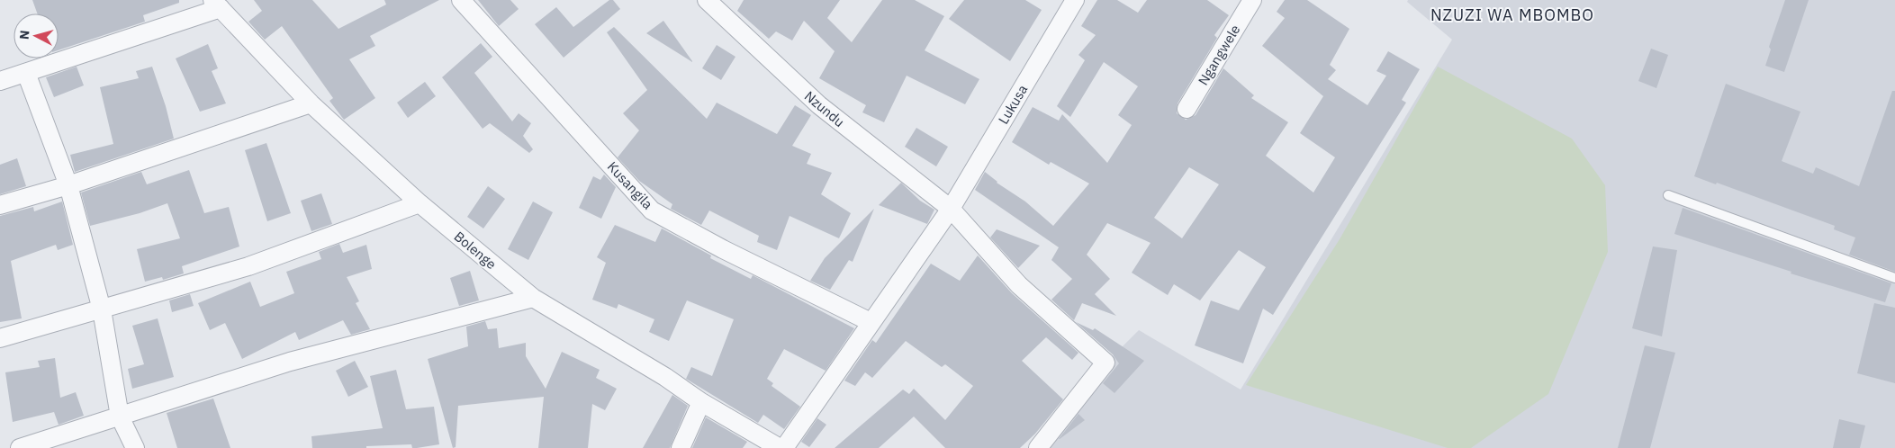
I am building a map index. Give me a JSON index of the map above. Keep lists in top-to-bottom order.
{
  "streets": {
    "street": [
      "Ngangwele",
      "Lukusa",
      "Nzundu",
      "Kusangila",
      "Bolenge"
    ]
  },
  "crossings": [
    ["Lukusa", "Nzundu"],
    ["Lukusa", "Kusangila"]
  ],
  "districts": ["NZUZI WA MBOMBO"],
  "north": "left"
}
